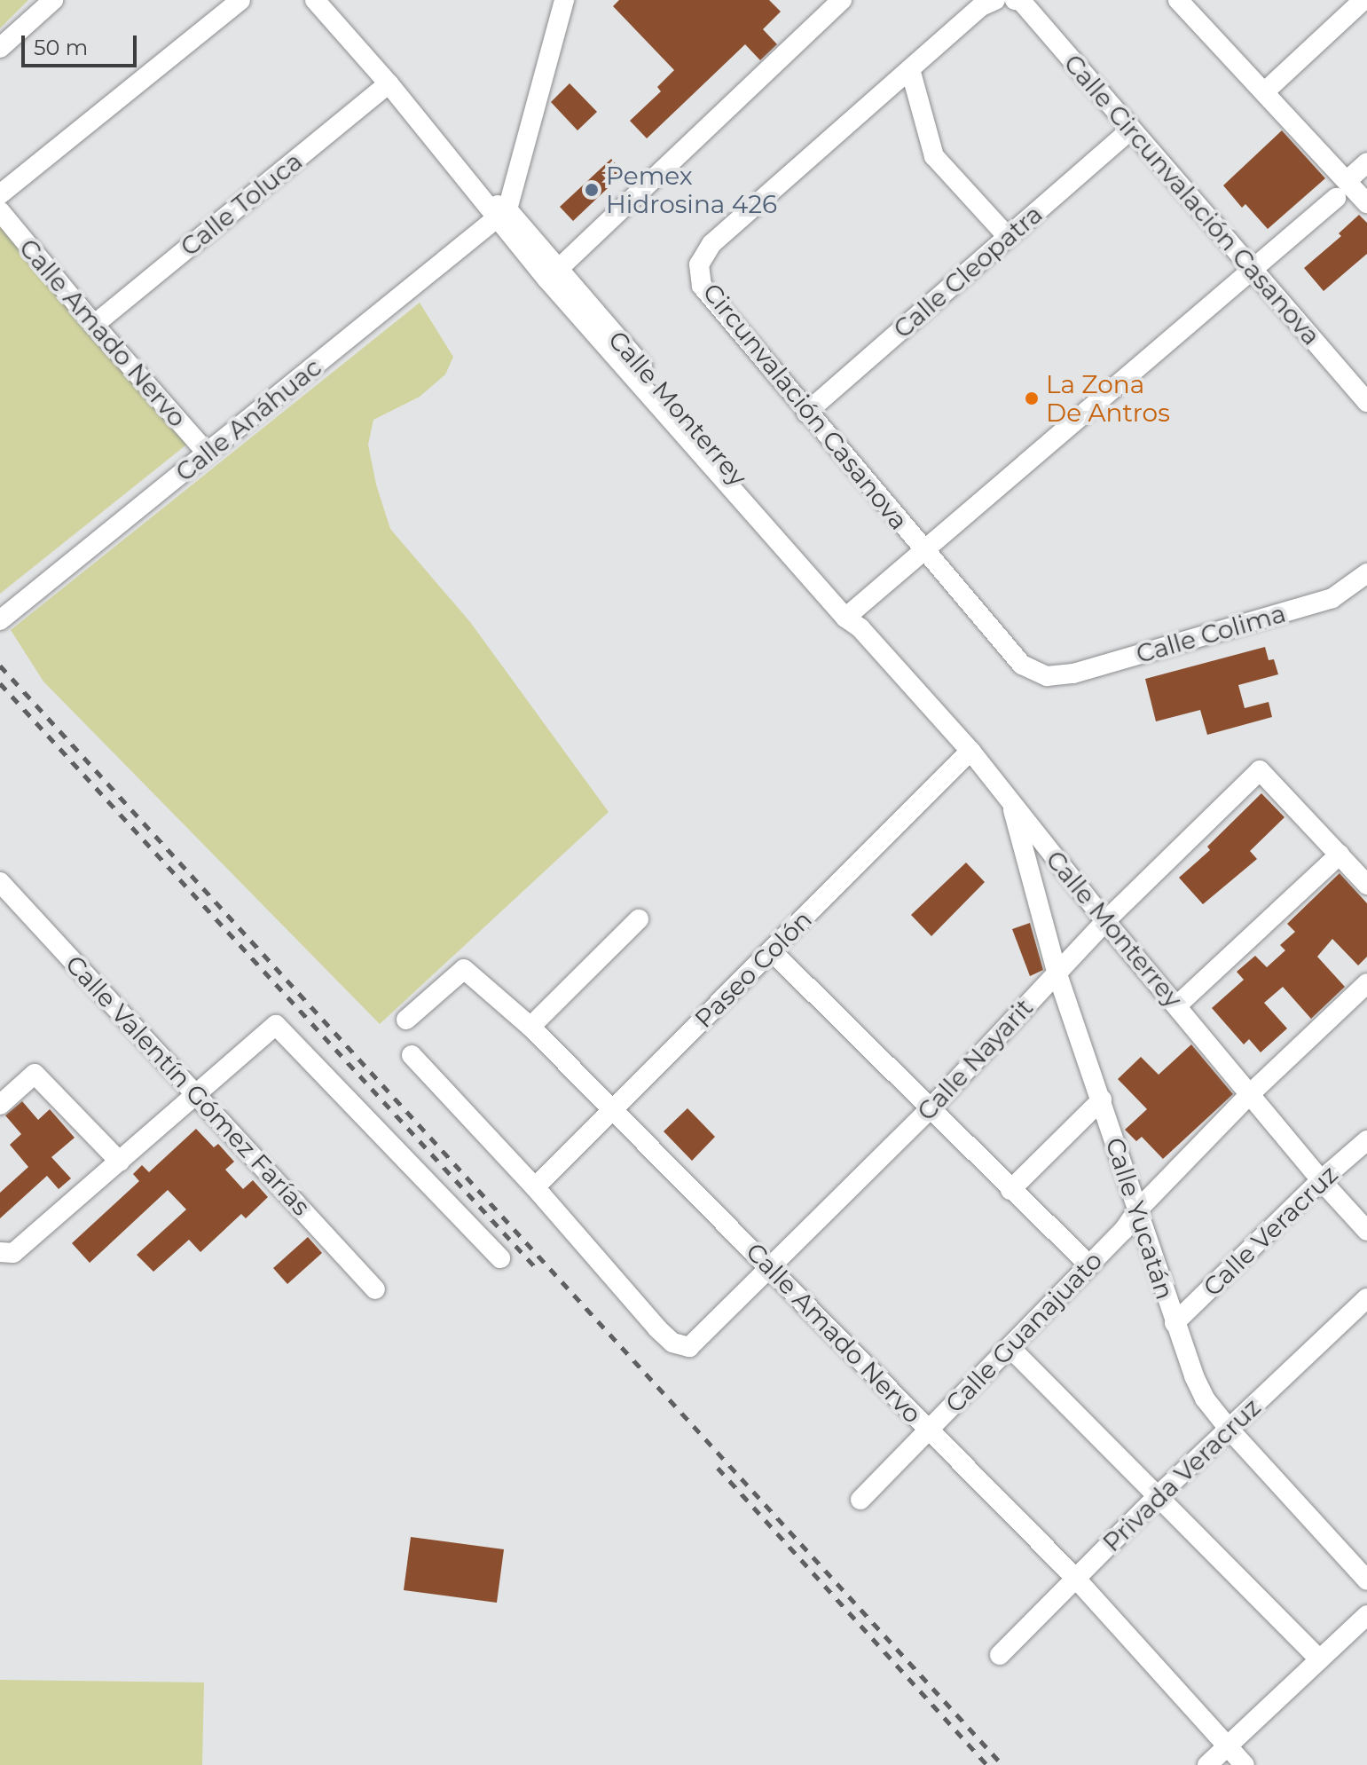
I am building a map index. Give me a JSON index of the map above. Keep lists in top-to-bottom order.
{
  "streets": {
    "street": [
      "Calle Circunvalación Casanova",
      "Calle Toluca",
      "Calle Cleopatra",
      "Calle Amado Nervo",
      "Circunvalación Casanova",
      "Calle Monterrey",
      "Calle Anáhuac",
      "Calle Colima",
      "Paseo Colón",
      "Calle Nayarit",
      "Calle Valentín Gómez Farías",
      "Calle Yucatán",
      "Calle Veracruz",
      "Calle Guanajuato",
      "Privada Veracruz"
    ]
  },
  "crossings": [
    ["Calle Circunvalación Casanova", "Calle Cleopatra"],
    ["Calle Toluca", "Calle Amado Nervo"],
    ["Calle Toluca", "Calle Monterrey"],
    ["Calle Cleopatra", "Circunvalación Casanova"],
    ["Calle Amado Nervo", "Calle Anáhuac"],
    ["Calle Amado Nervo", "Paseo Colón"],
    ["Calle Amado Nervo", "Calle Nayarit"],
    ["Calle Amado Nervo", "Calle Guanajuato"],
    ["Calle Amado Nervo", "Privada Veracruz"],
    ["Circunvalación Casanova", "Calle Colima"],
    ["Calle Monterrey", "Calle Anáhuac"],
    ["Calle Monterrey", "Paseo Colón"],
    ["Calle Monterrey", "Calle Nayarit"],
    ["Calle Monterrey", "Calle Yucatán"],
    ["Calle Monterrey", "Calle Veracruz"],
    ["Calle Monterrey", "Calle Guanajuato"],
    ["Paseo Colón", "Calle Nayarit"],
    ["Calle Nayarit", "Calle Yucatán"],
    ["Calle Yucatán", "Calle Veracruz"],
    ["Calle Yucatán", "Calle Guanajuato"],
    ["Calle Yucatán", "Privada Veracruz"]
  ],
  "places": ["Pemex Hidrosina 426", "La Zona De Antros"],
  "scale_bar": "50 m"
}
